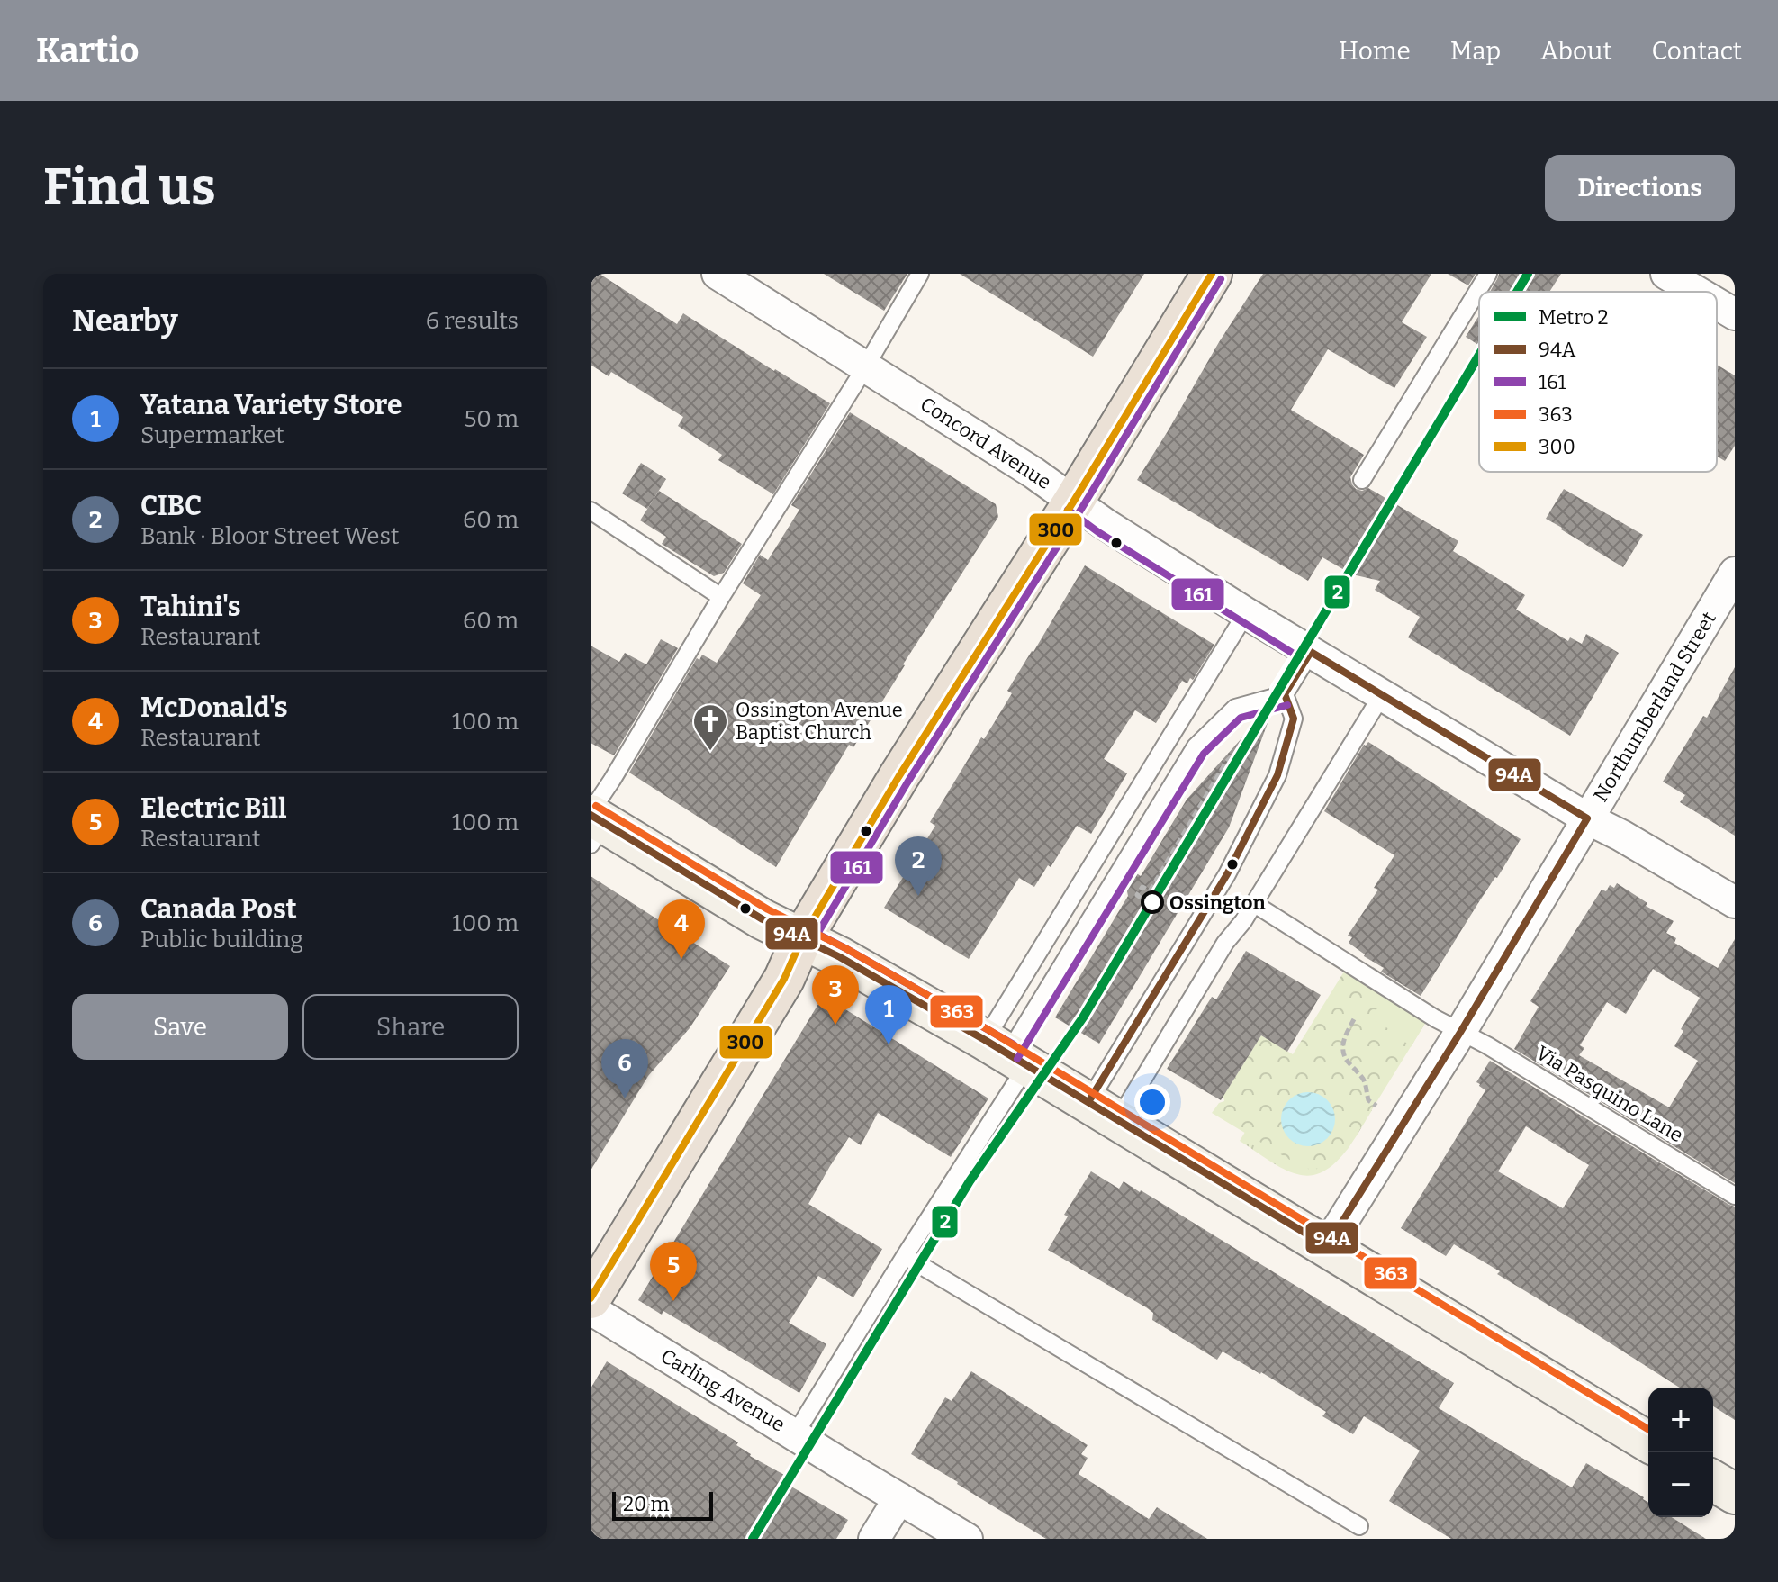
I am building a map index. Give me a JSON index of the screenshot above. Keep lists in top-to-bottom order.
{
  "streets": {
    "street": ["Concord Avenue", "Northumberland Street", "Carling Avenue"],
    "lane": ["Via Pasquino Lane"]
  },
  "crossings": [
    ["Concord Avenue", "Northumberland Street"],
    ["Northumberland Street", "Via Pasquino Lane"]
  ],
  "places": {
    "church": ["Ossington Avenue Baptist Church"],
    "other": ["Ossington"]
  },
  "lines": [
    "metro line 2",
    "transit line 300",
    "transit line 161",
    "transit line 94A",
    "transit line 363"
  ],
  "legend": [
    "Metro 2",
    "94A",
    "161",
    "363",
    "300"
  ],
  "scale_bar": "20 m",
  "page": {
    "header": "Kartio",
    "nav": [
      "Home",
      "Map",
      "About",
      "Contact"
    ],
    "buttons": [
      "Directions",
      ["Save", "Share"]
    ],
    "title": "Find us",
    "heading": ["Nearby", "6 results"],
    "list": [
      {
        "mark": "1",
        "name": "Yatana Variety Store",
        "note": "Supermarket",
        "value": "50 m"
      },
      {
        "mark": "2",
        "name": "CIBC",
        "note": "Bank · Bloor Street West",
        "value": "60 m"
      },
      {
        "mark": "3",
        "name": "Tahini's",
        "note": "Restaurant",
        "value": "60 m"
      },
      {
        "mark": "4",
        "name": "McDonald's",
        "note": "Restaurant",
        "value": "100 m"
      },
      {
        "mark": "5",
        "name": "Electric Bill",
        "note": "Restaurant",
        "value": "100 m"
      },
      {
        "mark": "6",
        "name": "Canada Post",
        "note": "Public building",
        "value": "100 m"
      }
    ],
    "pins": [
      "2",
      "4",
      "3",
      "1",
      "6",
      "5"
    ],
    "map_buttons": ["+", "−"],
    "scale": "20 m"
  }
}
